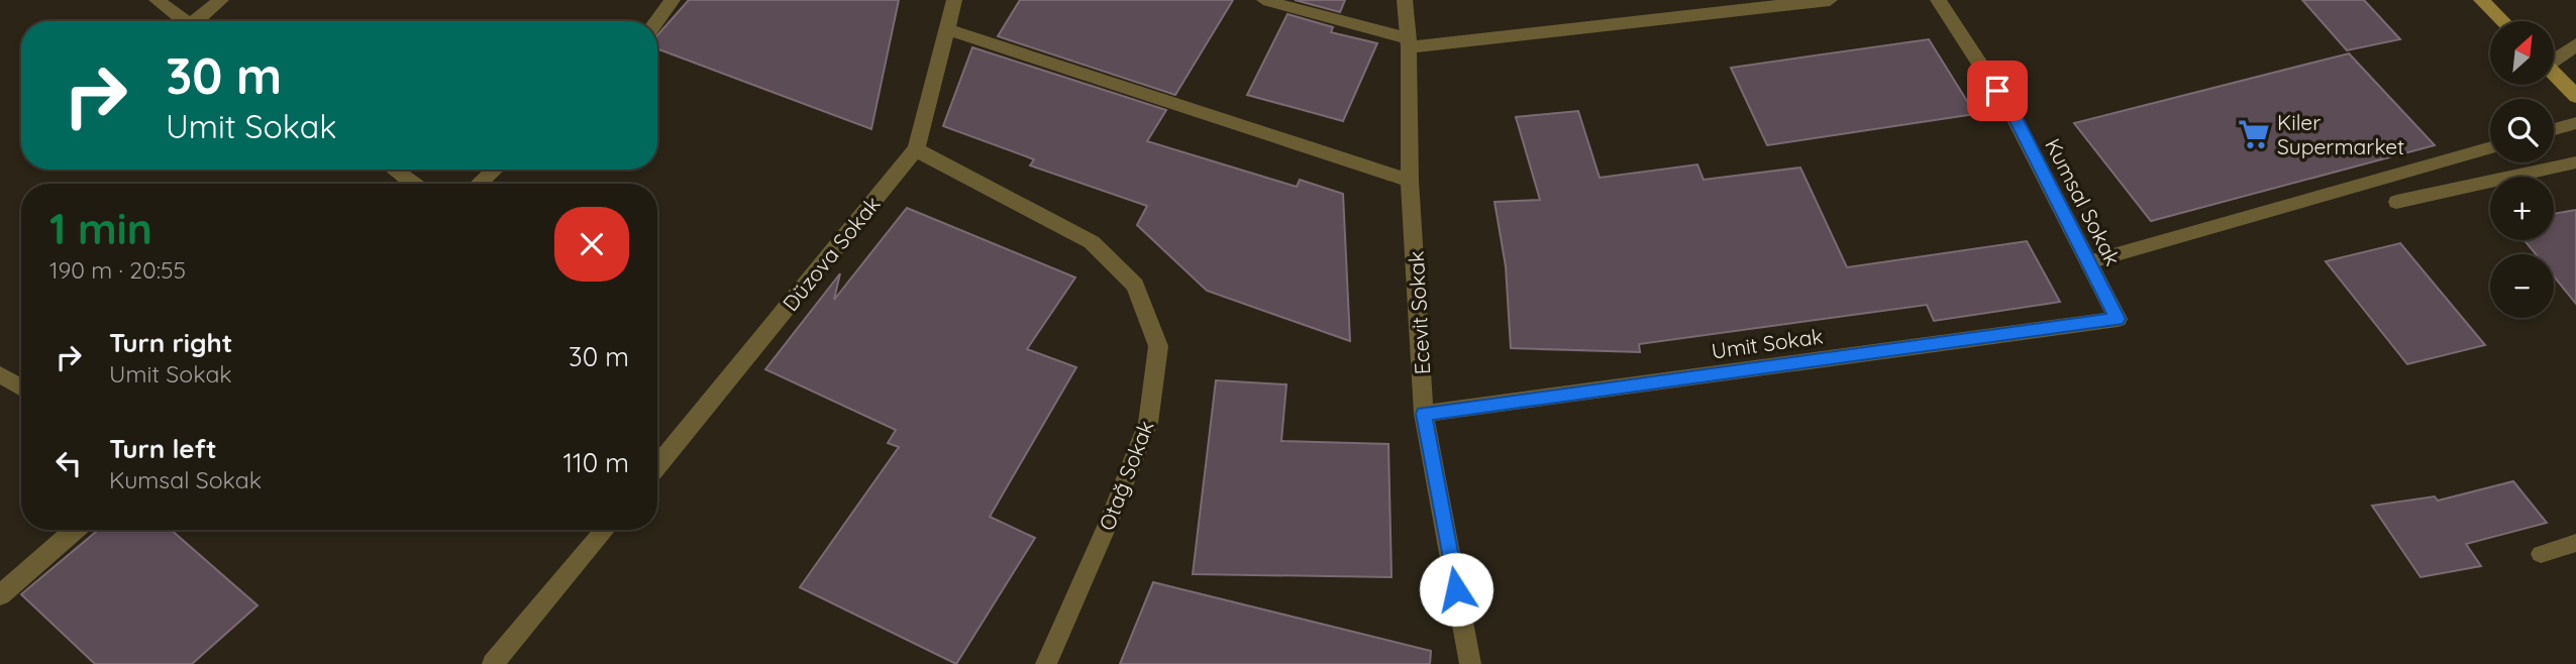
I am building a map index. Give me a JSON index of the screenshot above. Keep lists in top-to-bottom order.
{
  "streets": {
    "street": [
      "Kumsal Sokak",
      "Düzova Sokak",
      "Ecevit Sokak",
      "Umit Sokak",
      "Otağ Sokak"
    ]
  },
  "crossings": [
    ["Kumsal Sokak", "Umit Sokak"],
    ["Düzova Sokak", "Otağ Sokak"],
    ["Ecevit Sokak", "Umit Sokak"]
  ],
  "places": {
    "supermarket": ["Kiler Supermarket"]
  },
  "north": "top right",
  "page": {
    "map_buttons": ["+", "−"],
    "turn": ["30 m", "Umit Sokak"],
    "heading": ["1 min", "190 m · 20:55"],
    "list": [
      {
        "name": "Turn right",
        "note": "Umit Sokak",
        "value": "30 m"
      },
      {
        "name": "Turn left",
        "note": "Kumsal Sokak",
        "value": "110 m"
      }
    ]
  }
}
